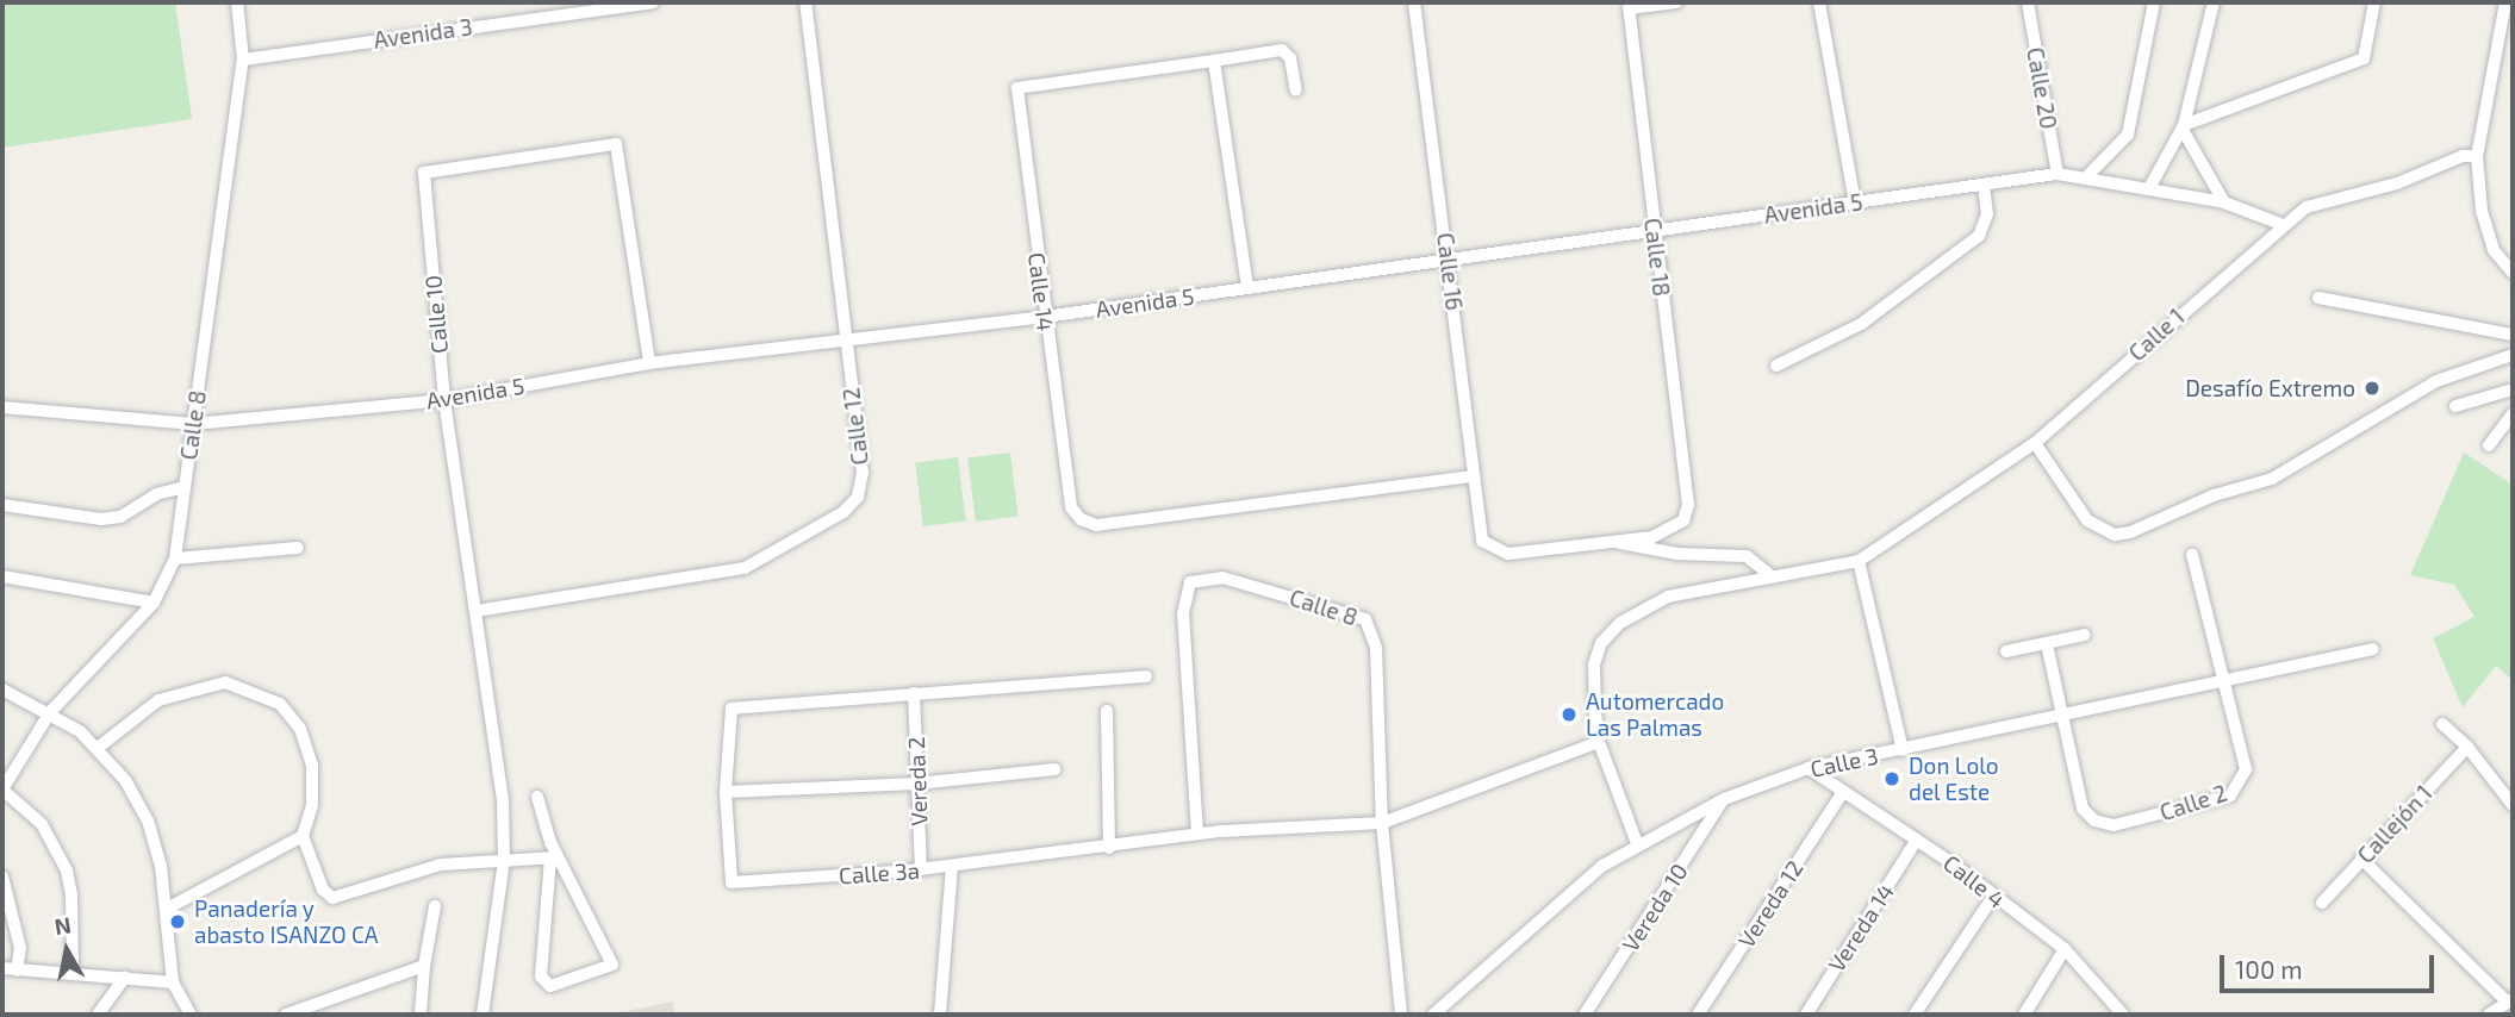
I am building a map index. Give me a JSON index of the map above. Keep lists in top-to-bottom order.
{
  "streets": {
    "street": [
      "Avenida 3",
      "Calle 20",
      "Avenida 5",
      "Calle 18",
      "Calle 16",
      "Calle 14",
      "Calle 10",
      "Calle 1",
      "Calle 8",
      "Calle 12",
      "Calle 3",
      "Vereda 2",
      "Calle 2",
      "Callejón 1",
      "Calle 3a",
      "Calle 4",
      "Vereda 12",
      "Vereda 10",
      "Vereda 14"
    ]
  },
  "crossings": [
    ["Avenida 3", "Calle 8"],
    ["Calle 20", "Avenida 5"],
    ["Avenida 5", "Calle 18"],
    ["Avenida 5", "Calle 16"],
    ["Avenida 5", "Calle 14"],
    ["Avenida 5", "Calle 10"],
    ["Avenida 5", "Calle 1"],
    ["Avenida 5", "Calle 8"],
    ["Avenida 5", "Calle 12"],
    ["Calle 18", "Calle 16"],
    ["Calle 16", "Calle 14"],
    ["Calle 10", "Calle 12"],
    ["Calle 1", "Calle 3"],
    ["Calle 1", "Calle 3a"],
    ["Calle 8", "Calle 3a"],
    ["Calle 3", "Calle 2"],
    ["Calle 3", "Calle 4"],
    ["Calle 3", "Vereda 10"],
    ["Vereda 2", "Calle 3a"],
    ["Calle 4", "Vereda 12"],
    ["Calle 4", "Vereda 14"]
  ],
  "places": [
    "Desafío Extremo",
    "Automercado Las Palmas",
    "Don Lolo del Este",
    "Panadería y abasto ISANZO CA"
  ],
  "scale_bar": "100 m",
  "north": "top"
}
